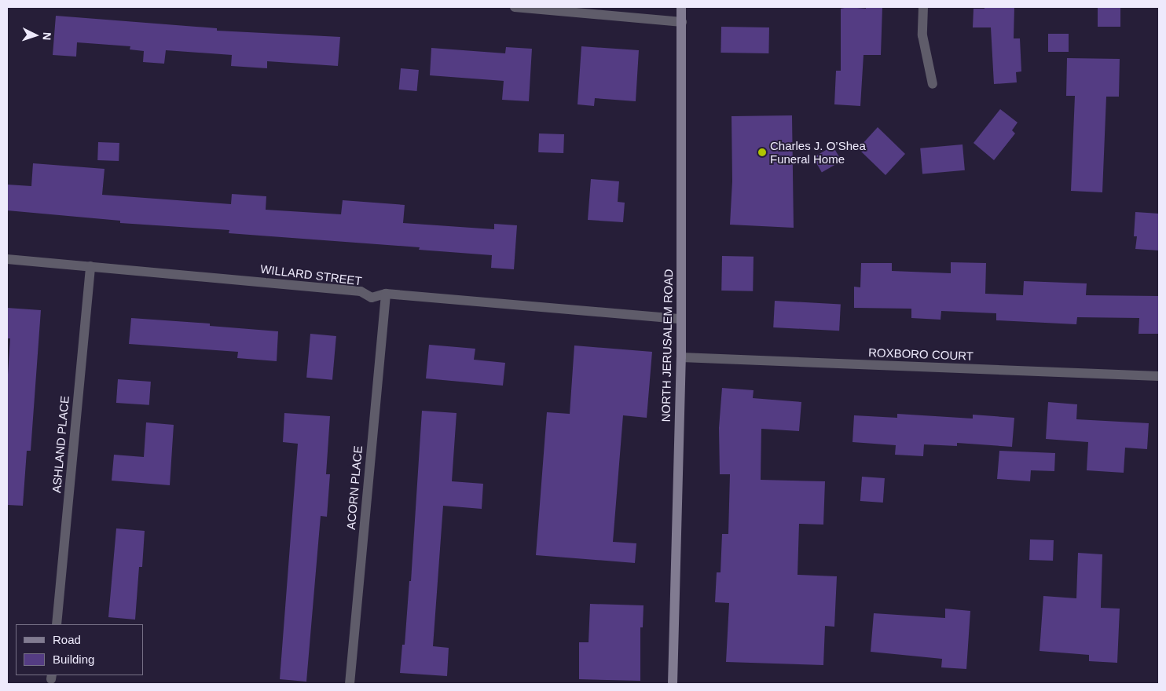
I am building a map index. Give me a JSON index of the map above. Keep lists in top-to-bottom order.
{
  "streets": {
    "main road": ["NORTH JERUSALEM ROAD"],
    "street": [
      "WILLARD STREET",
      "ROXBORO COURT",
      "ASHLAND PLACE",
      "ACORN PLACE"
    ]
  },
  "crossings": [
    ["WILLARD STREET", "NORTH JERUSALEM ROAD"],
    ["WILLARD STREET", "ASHLAND PLACE"],
    ["WILLARD STREET", "ACORN PLACE"],
    ["NORTH JERUSALEM ROAD", "ROXBORO COURT"]
  ],
  "places": ["Charles J. O’Shea Funeral Home"],
  "legend": ["Road", "Building"],
  "north": "right"
}
